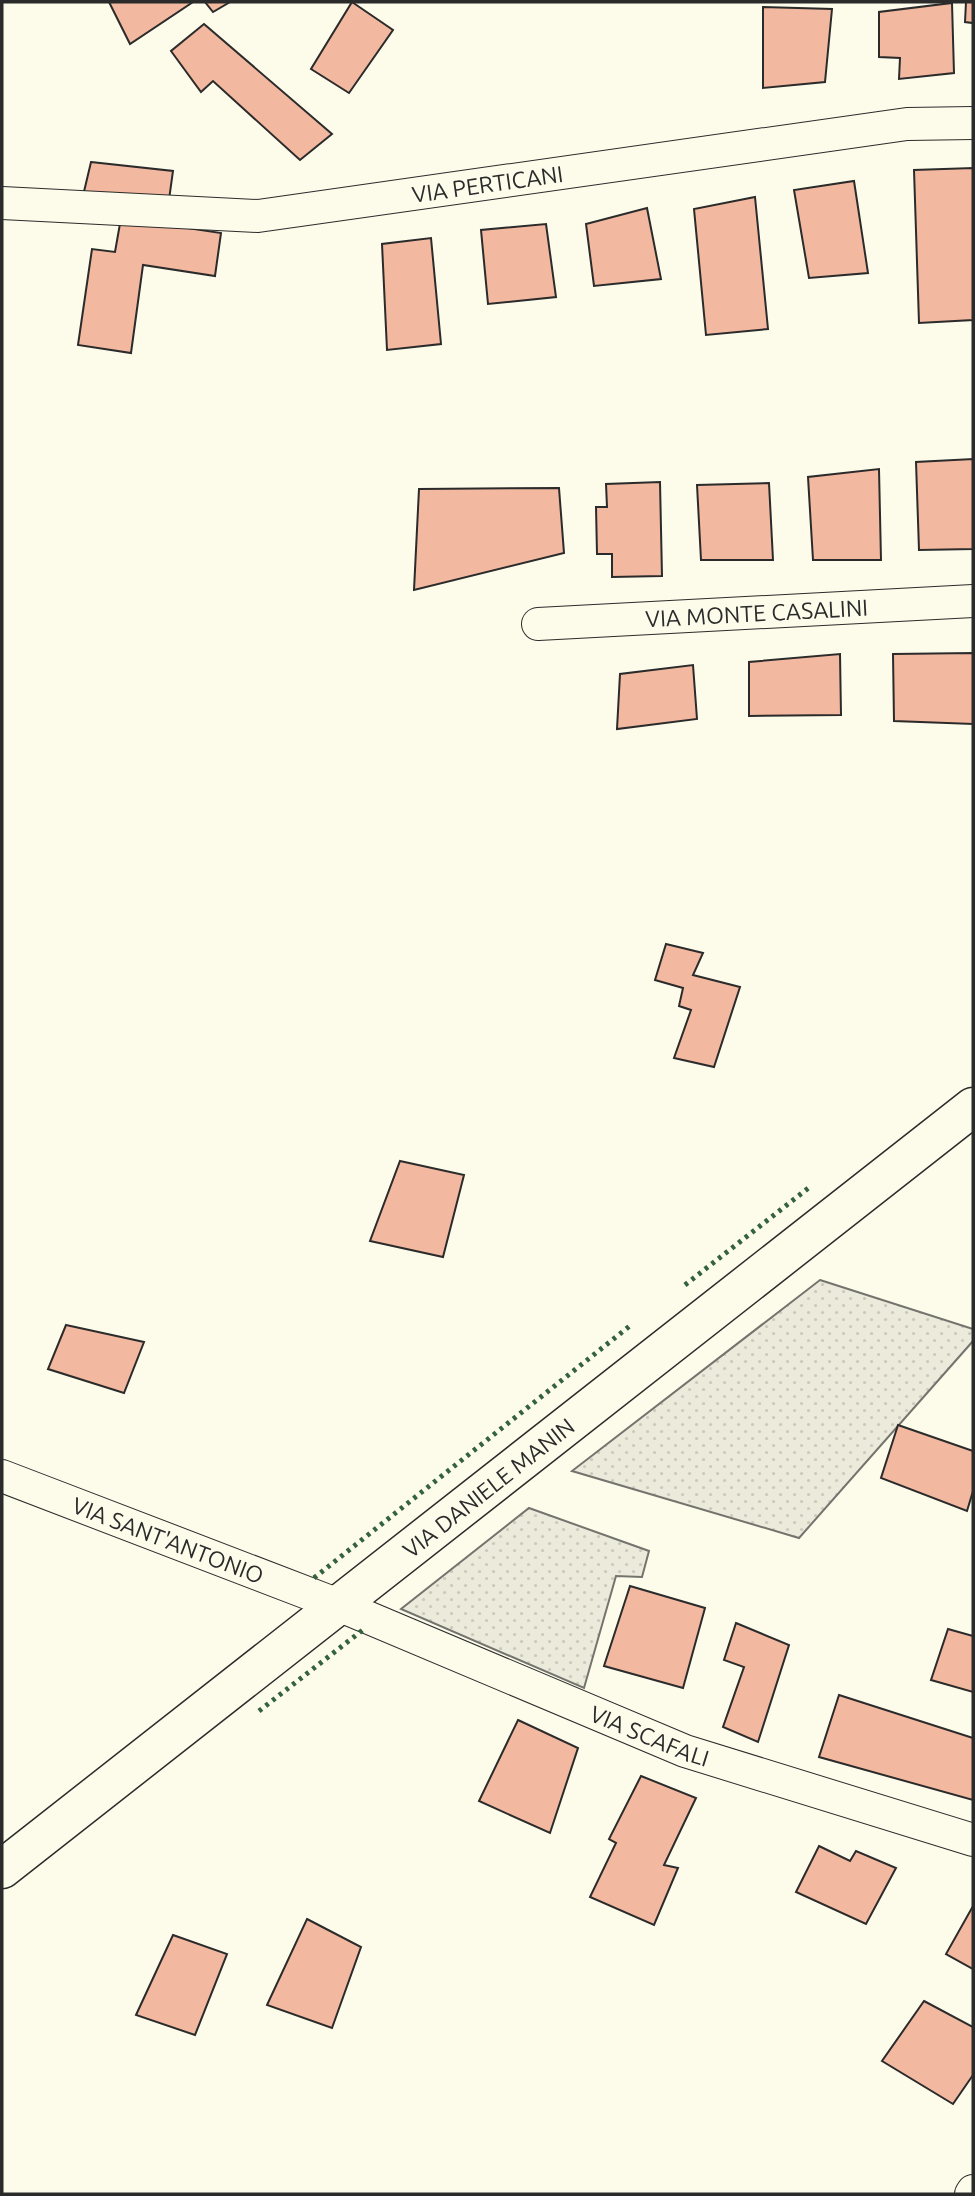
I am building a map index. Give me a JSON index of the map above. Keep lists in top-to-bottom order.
{
  "streets": {
    "main road": ["VIA DANIELE MANIN"],
    "street": [
      "VIA PERTICANI",
      "VIA MONTE CASALINI",
      "VIA SANT'ANTONIO",
      "VIA SCAFALI"
    ]
  },
  "crossings": [
    ["VIA DANIELE MANIN", "VIA SANT'ANTONIO"],
    ["VIA DANIELE MANIN", "VIA SCAFALI"],
    ["VIA SANT'ANTONIO", "VIA SCAFALI"]
  ]
}
